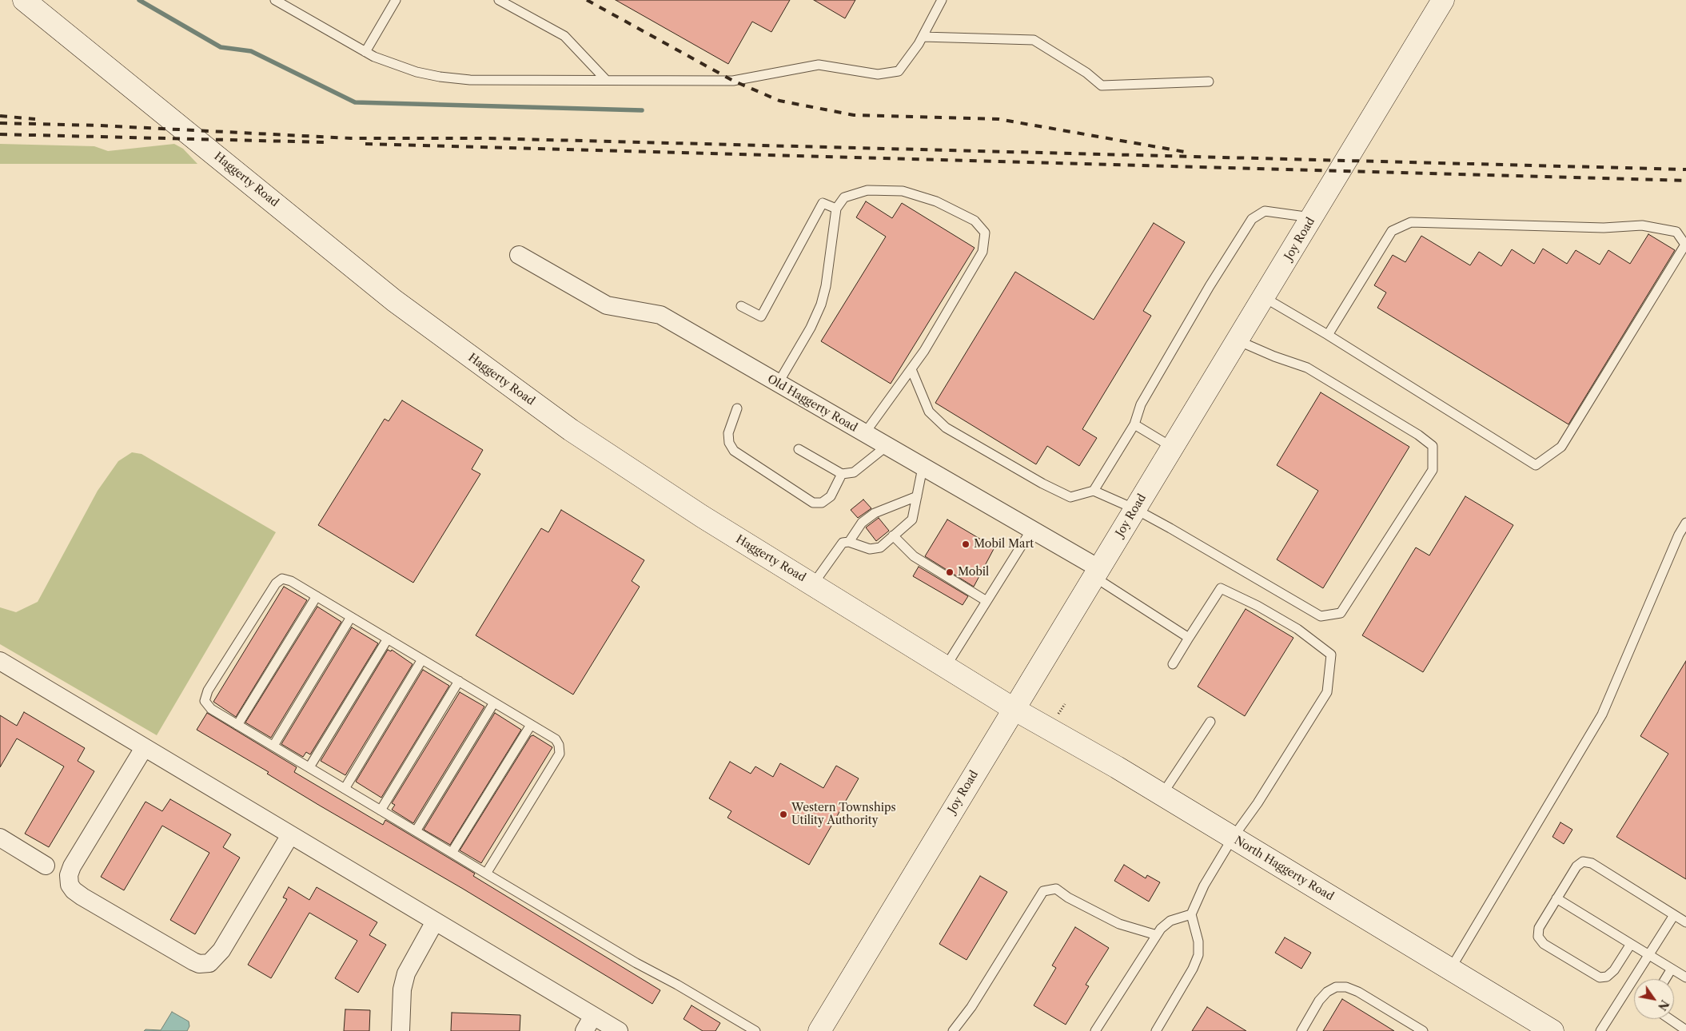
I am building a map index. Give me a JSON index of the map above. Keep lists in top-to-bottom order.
{
  "streets": {
    "main road": ["Haggerty Road", "Joy Road", "North Haggerty Road"],
    "street": ["Old Haggerty Road"]
  },
  "crossings": [
    ["Haggerty Road", "Joy Road"],
    ["Haggerty Road", "North Haggerty Road"],
    ["Joy Road", "Old Haggerty Road"],
    ["Joy Road", "North Haggerty Road"]
  ],
  "places": ["Mobil Mart", "Mobil", "Western Townships Utility Authority"],
  "north": "bottom right"
}
